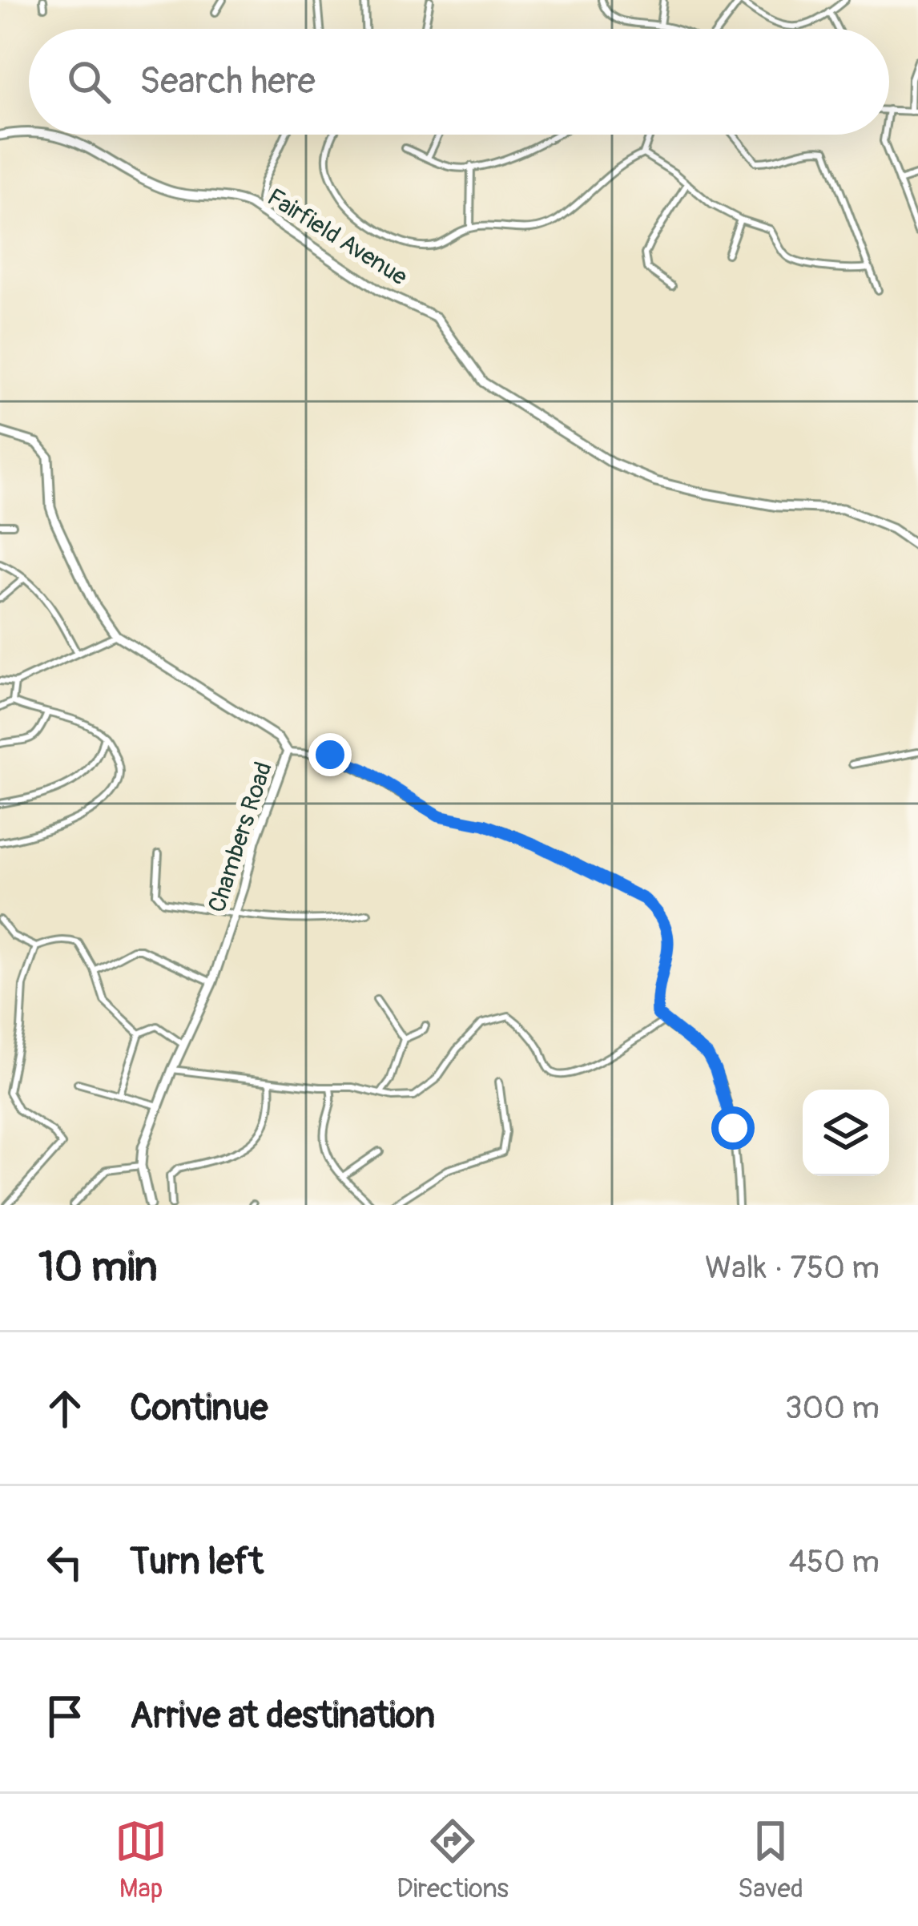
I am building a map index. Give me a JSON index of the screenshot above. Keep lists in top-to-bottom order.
{
  "streets": {
    "street": ["Fairfield Avenue", "Chambers Road"]
  },
  "page": {
    "search": "Search here",
    "heading": ["10 min", "Walk · 750 m"],
    "list": [
      ["Continue", "300 m"],
      ["Turn left", "450 m"],
      "Arrive at destination"
    ],
    "nav": ["Map", "Directions", "Saved"]
  }
}
